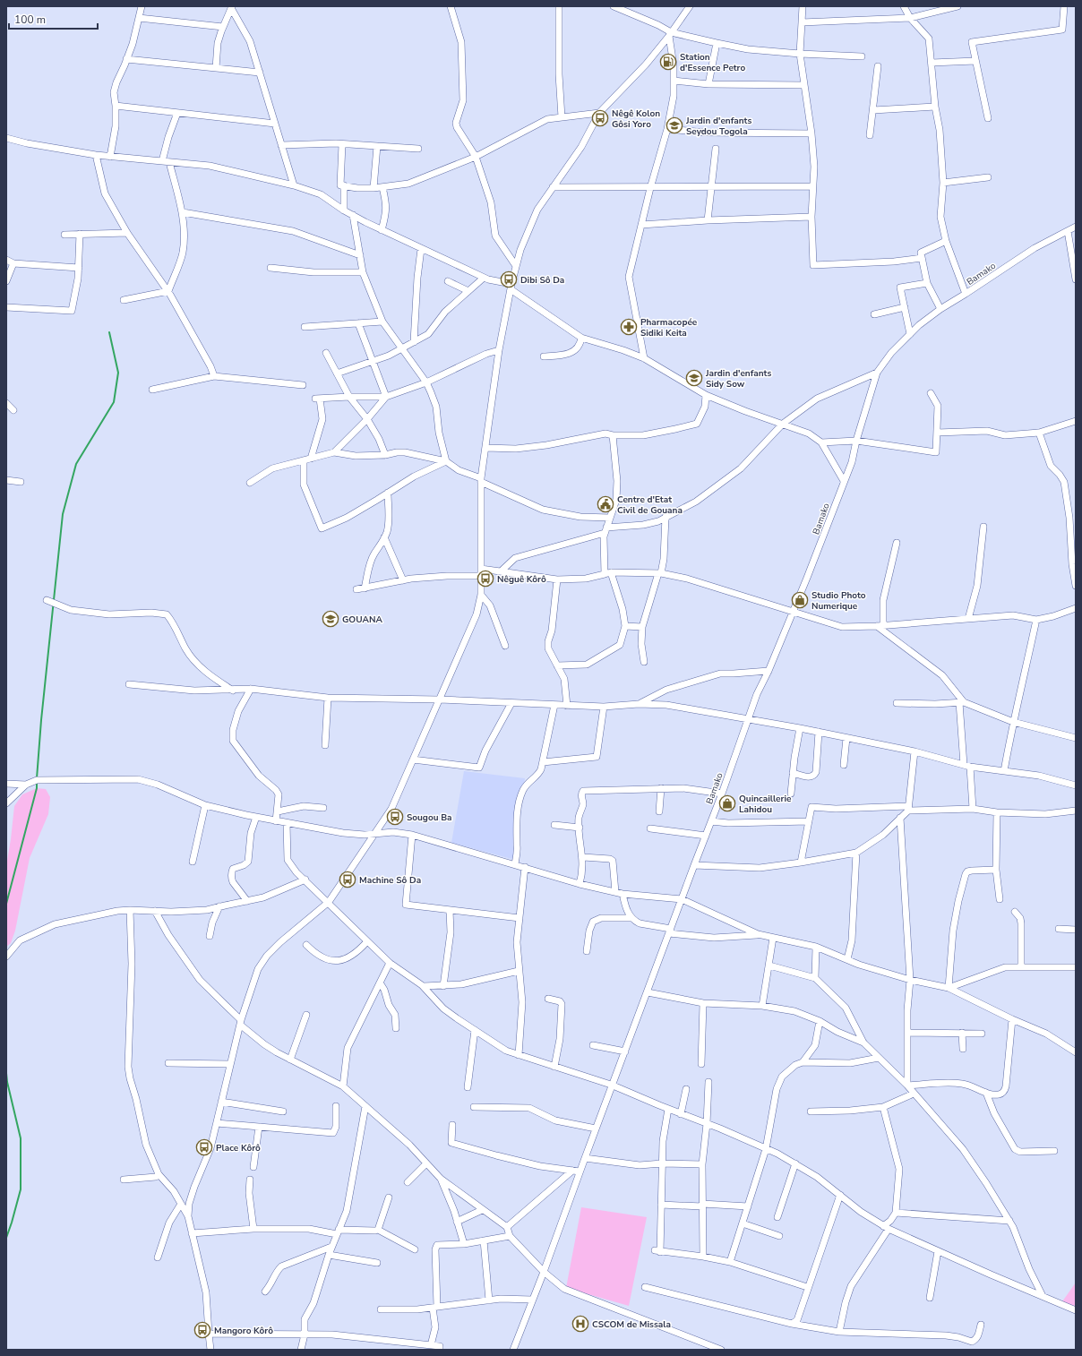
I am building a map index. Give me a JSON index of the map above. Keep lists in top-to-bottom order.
{
  "streets": {
    "street": ["Bamako"]
  },
  "places": {
    "fuel station": ["Station d'Essence Petro"],
    "bus stop": [
      "Nêgê Kolon Gôsi Yoro",
      "Dibi Sô Da",
      "Nêguê Kôrô",
      "Sougou Ba",
      "Machine Sô Da",
      "Place Kôrô",
      "Mangoro Kôrô"
    ],
    "school or university": ["Jardin d'enfants Seydou Togola", "Jardin d'enfants Sidy Sow", "GOUANA"],
    "pharmacy": ["Pharmacopée Sidiki Keita"],
    "public building": ["Centre d'Etat Civil de Gouana"],
    "shop": ["Studio Photo Numerique", "Quincaillerie Lahidou"],
    "hospital": ["CSCOM de Missala"]
  },
  "scale_bar": "100 m"
}
